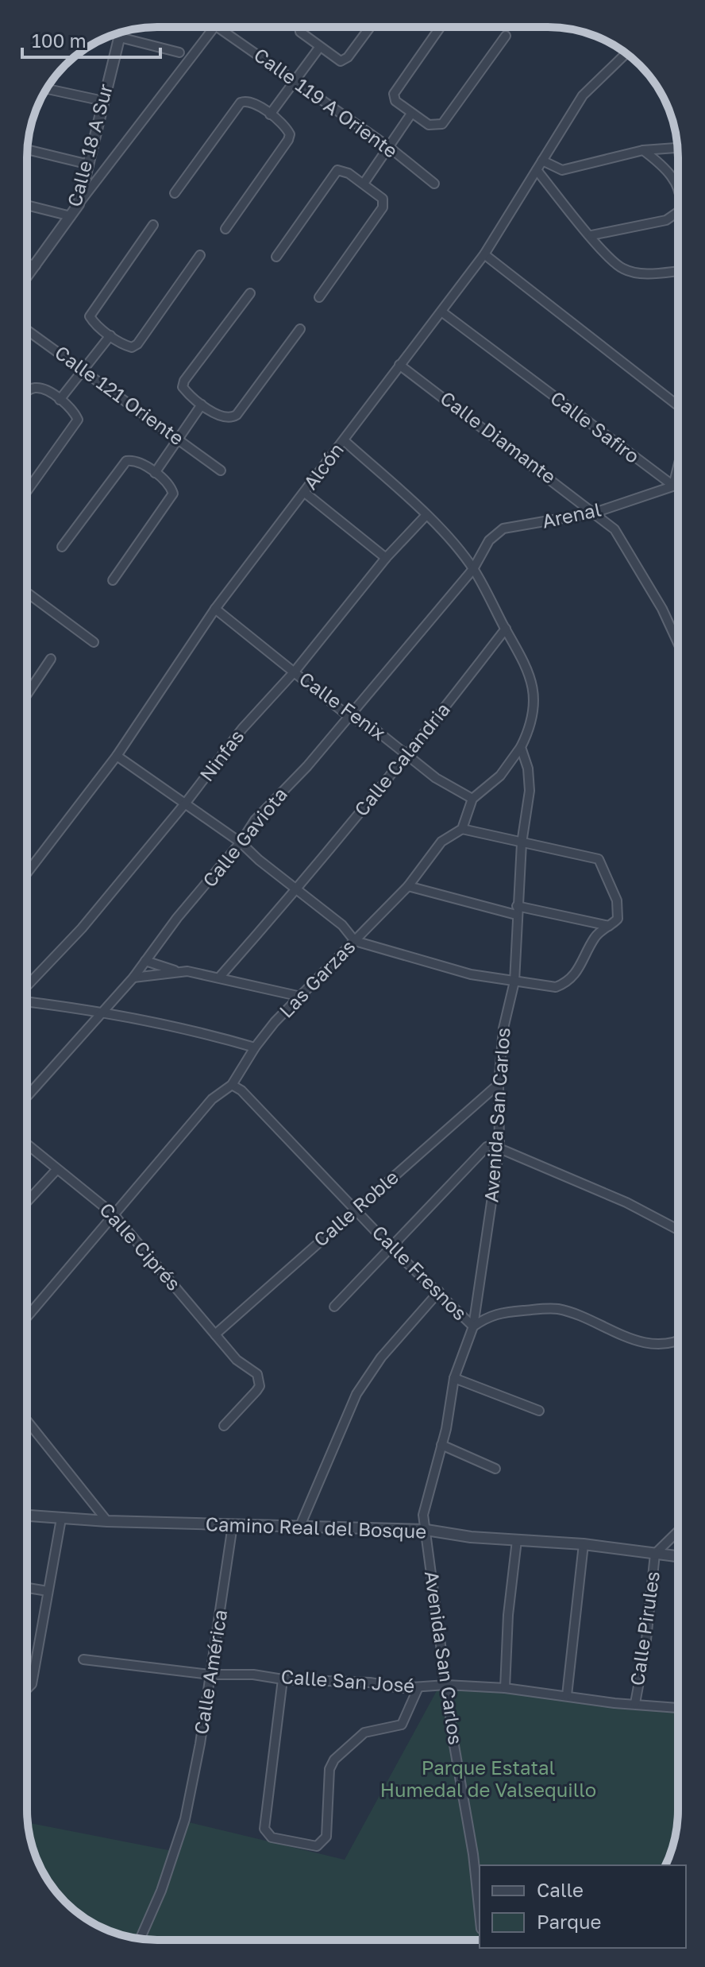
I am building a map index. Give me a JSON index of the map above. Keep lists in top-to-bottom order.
{
  "streets": {
    "street": [
      "Calle 119 A Oriente",
      "Calle 18 A Sur",
      "Calle 121 Oriente",
      "Calle Safiro",
      "Calle Diamante",
      "Alcón",
      "Arenal",
      "Calle Fenix",
      "Ninfas",
      "Calle Calandria",
      "Calle Gaviota",
      "Las Garzas",
      "Avenida San Carlos",
      "Calle Roble",
      "Calle Ciprés",
      "Calle Fresnos",
      "Camino Real del Bosque",
      "Calle Pirules",
      "Calle América",
      "Calle San José"
    ]
  },
  "crossings": [
    ["Calle Safiro", "Alcón"],
    ["Calle Safiro", "Arenal"],
    ["Calle Diamante", "Alcón"],
    ["Calle Diamante", "Arenal"],
    ["Alcón", "Calle Fenix"],
    ["Arenal", "Calle Gaviota"],
    ["Calle Fenix", "Ninfas"],
    ["Calle Fenix", "Calle Calandria"],
    ["Calle Fenix", "Calle Gaviota"],
    ["Las Garzas", "Calle Ciprés"],
    ["Las Garzas", "Calle Fresnos"],
    ["Avenida San Carlos", "Calle Roble"],
    ["Avenida San Carlos", "Calle Fresnos"],
    ["Avenida San Carlos", "Camino Real del Bosque"],
    ["Avenida San Carlos", "Calle San José"],
    ["Calle Roble", "Calle Ciprés"],
    ["Calle Roble", "Calle Fresnos"],
    ["Camino Real del Bosque", "Calle Pirules"],
    ["Camino Real del Bosque", "Calle América"],
    ["Calle Pirules", "Calle San José"],
    ["Calle América", "Calle San José"]
  ],
  "parks": ["Parque Estatal Humedal de Valsequillo"],
  "legend": ["Calle", "Parque"],
  "scale_bar": "100 m"
}
